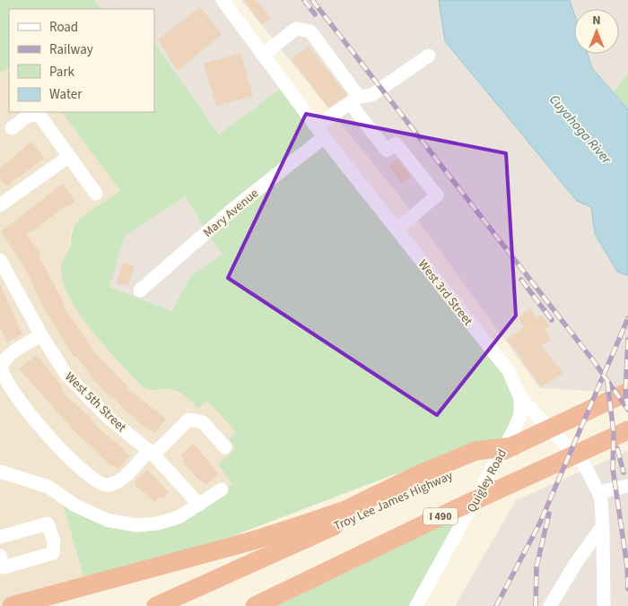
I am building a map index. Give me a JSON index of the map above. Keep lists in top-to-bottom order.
{
  "streets": {
    "highway": ["Troy Lee James Highway", "I 490"],
    "street": [
      "Mary Avenue",
      "West 3rd Street",
      "West 5th Street",
      "Quigley Road"
    ]
  },
  "crossings": [
    ["Mary Avenue", "West 3rd Street"],
    ["West 3rd Street", "Quigley Road"]
  ],
  "water": ["Cuyahoga River"],
  "legend": [
    "Road",
    "Railway",
    "Park",
    "Water"
  ],
  "north": "top"
}
